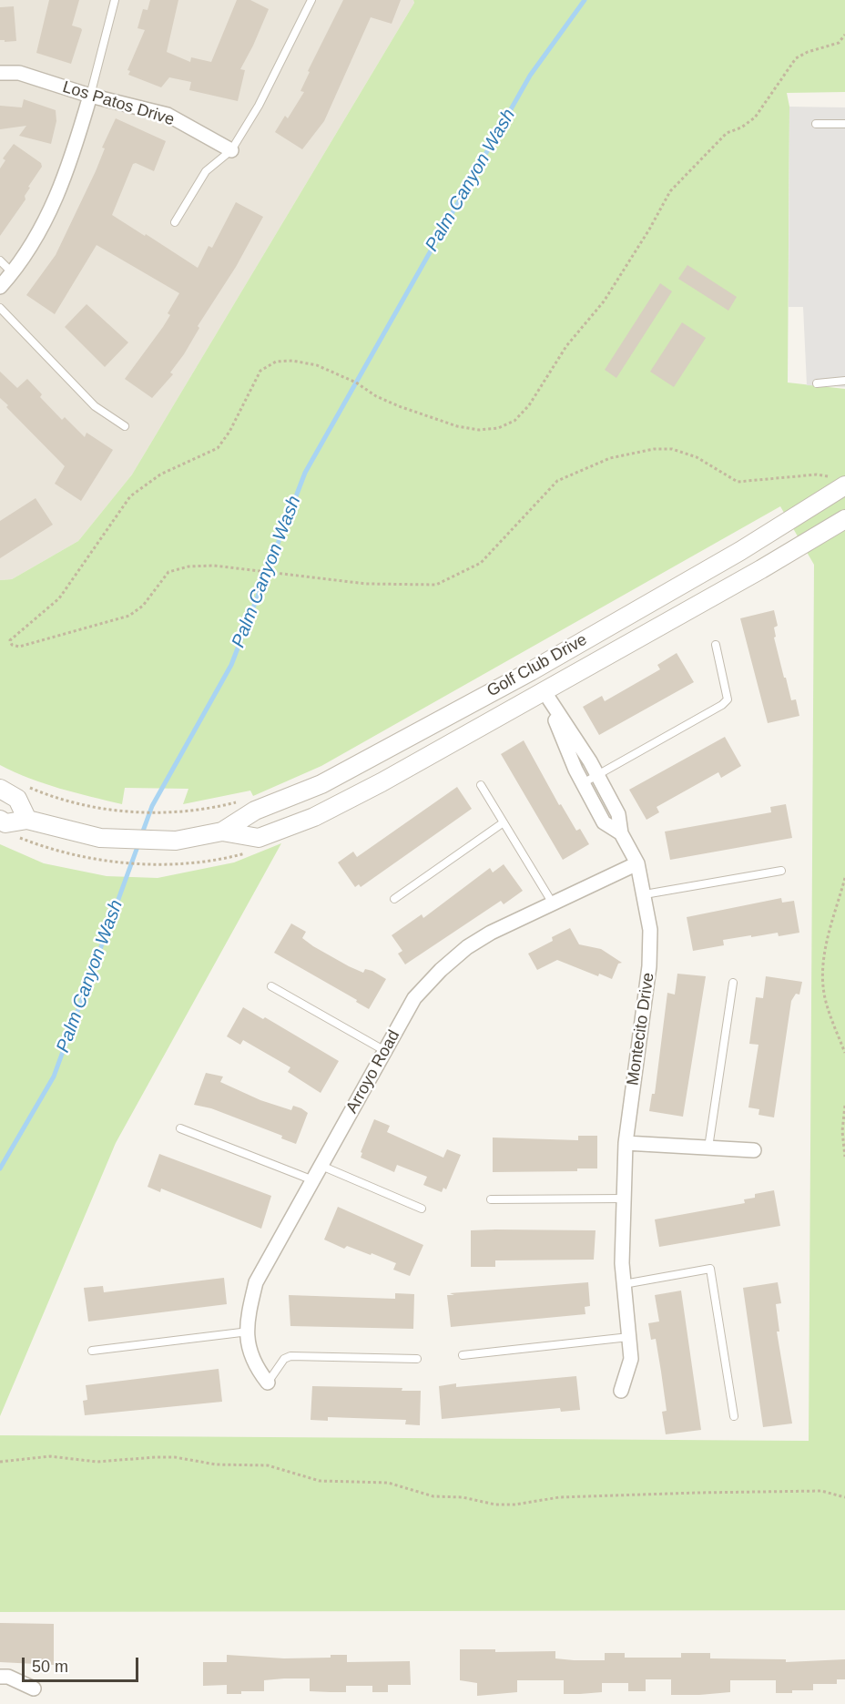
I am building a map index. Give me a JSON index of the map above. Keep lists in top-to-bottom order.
{
  "streets": {
    "street": [
      "Los Patos Drive",
      "Golf Club Drive",
      "Montecito Drive",
      "Arroyo Road"
    ]
  },
  "crossings": [
    ["Golf Club Drive", "Montecito Drive"],
    ["Montecito Drive", "Arroyo Road"]
  ],
  "water": ["Palm Canyon Wash"],
  "scale_bar": "50 m"
}
